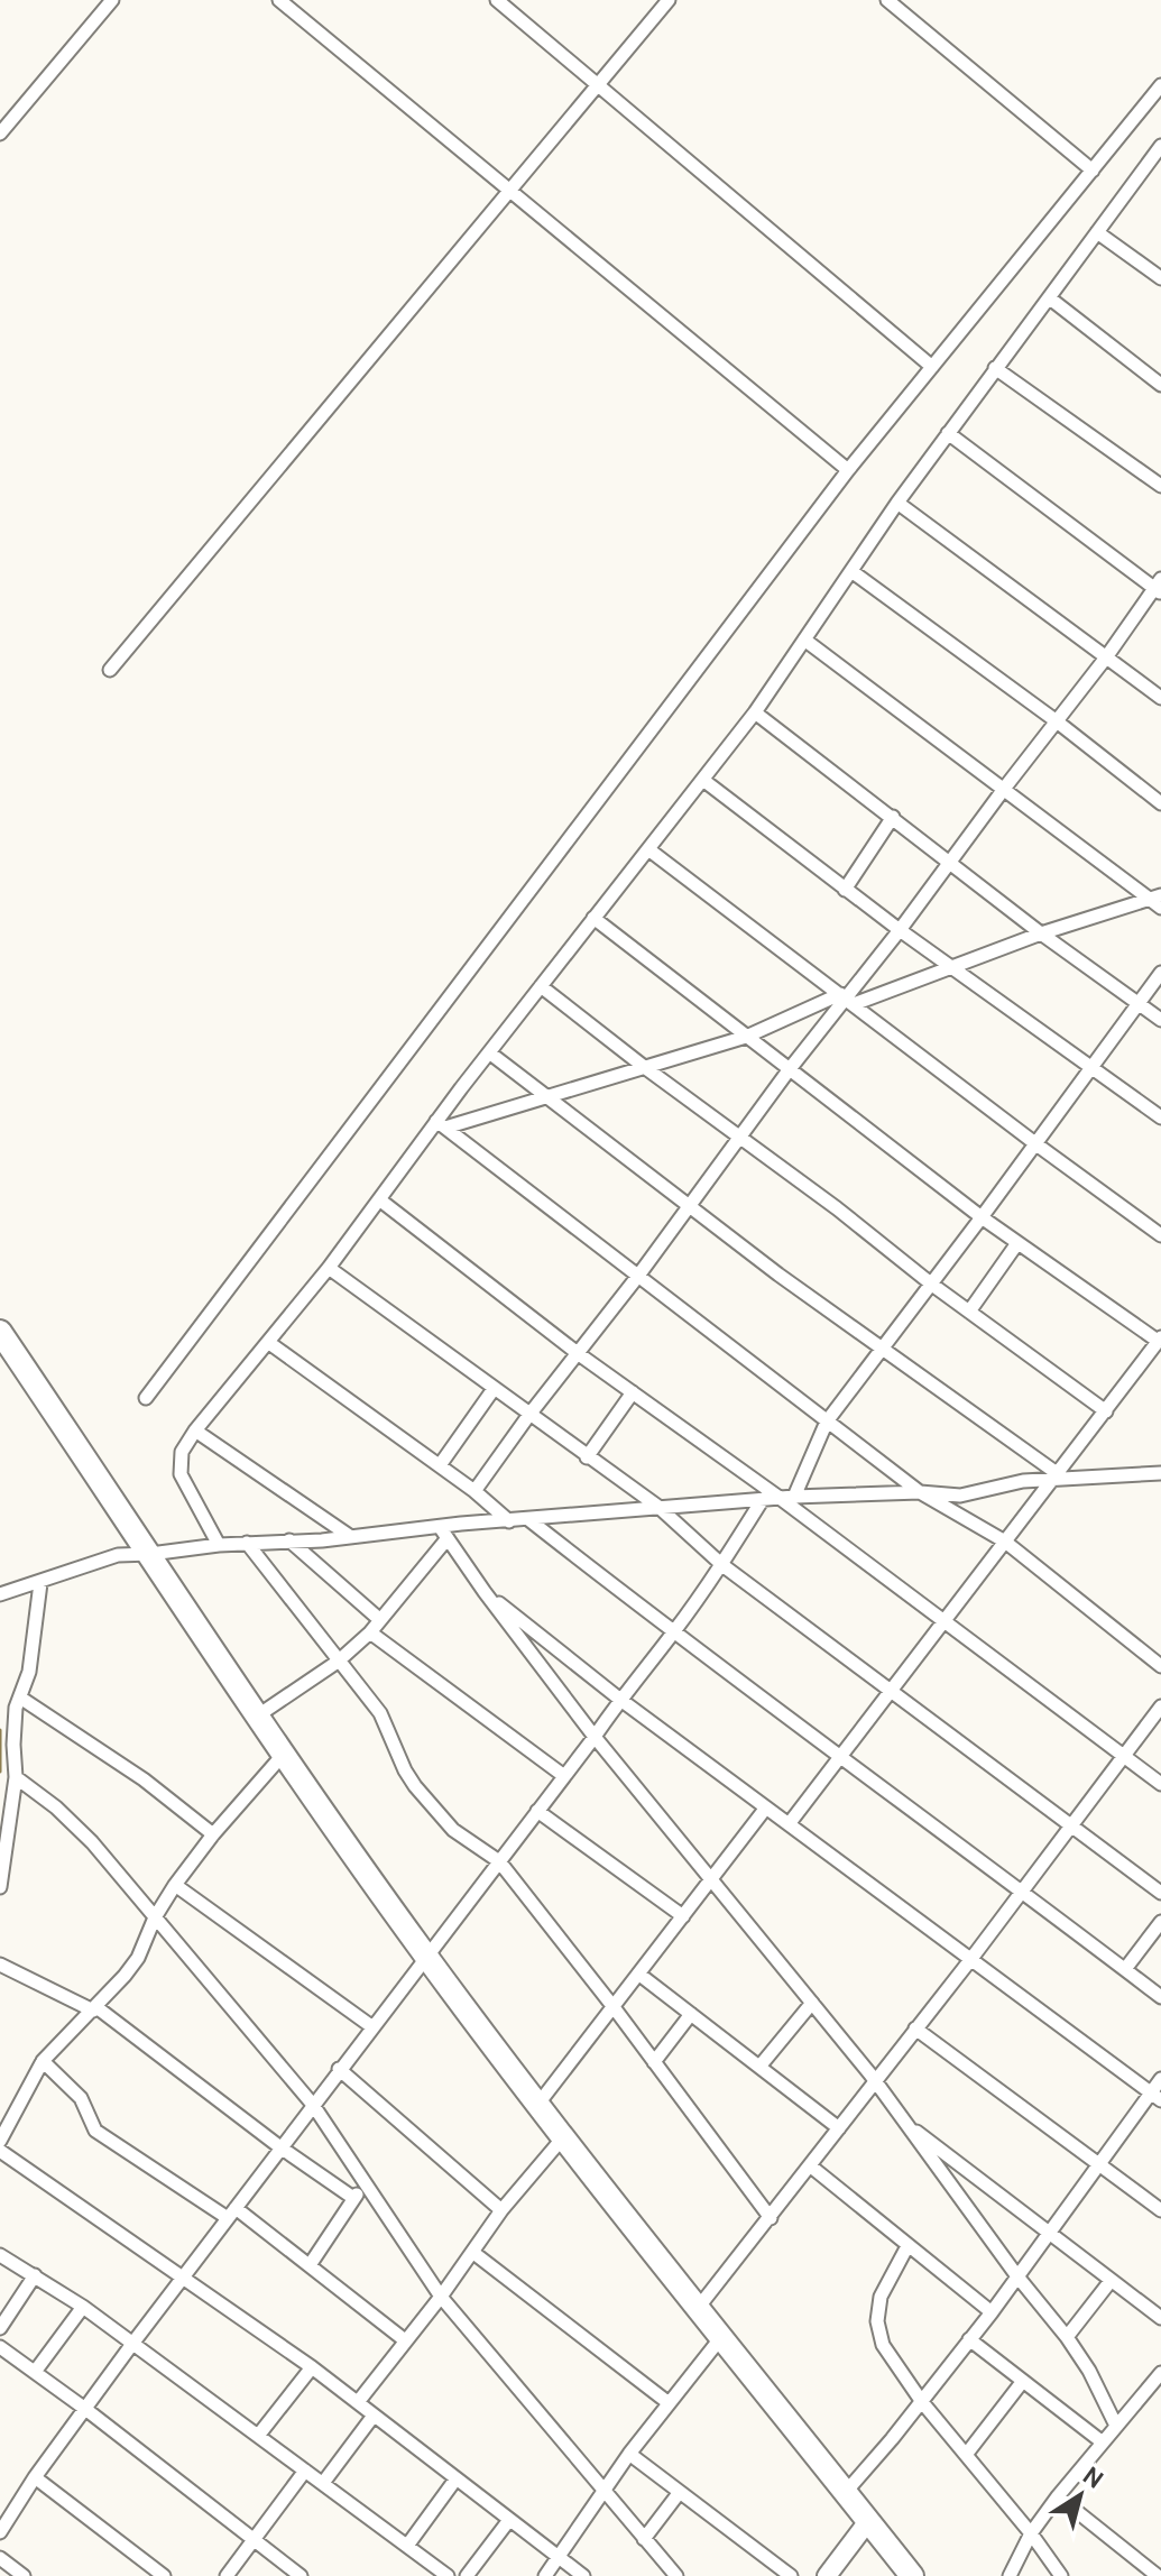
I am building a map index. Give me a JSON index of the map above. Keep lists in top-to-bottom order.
{
  "north": "top right"
}
